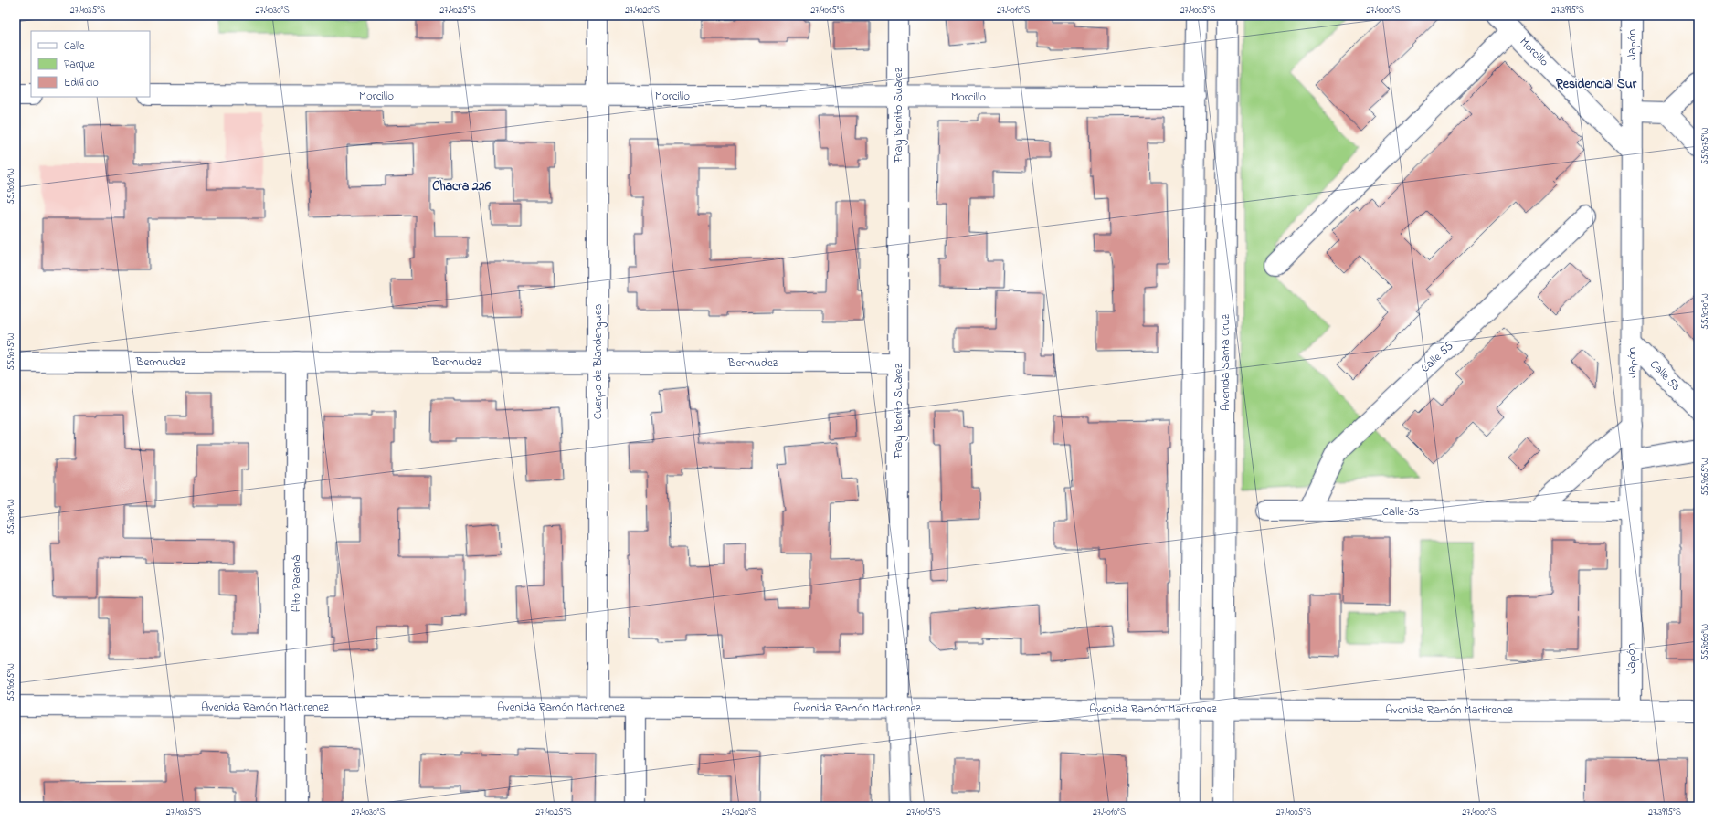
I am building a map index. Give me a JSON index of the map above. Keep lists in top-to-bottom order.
{
  "streets": {
    "street": [
      "Japón",
      "Morcillo",
      "Fray Benito Suárez",
      "Calle 55",
      "Bermudez",
      "Cuerpo de Blandengues",
      "Avenida Santa Cruz",
      "Calle 53",
      "Alto Paraná",
      "Avenida Ramón Martirenez"
    ]
  },
  "crossings": [
    ["Japón", "Morcillo"],
    ["Japón", "Calle 53"],
    ["Japón", "Avenida Ramón Martirenez"],
    ["Morcillo", "Fray Benito Suárez"],
    ["Morcillo", "Cuerpo de Blandengues"],
    ["Fray Benito Suárez", "Bermudez"],
    ["Fray Benito Suárez", "Avenida Ramón Martirenez"],
    ["Calle 55", "Calle 53"],
    ["Bermudez", "Cuerpo de Blandengues"],
    ["Bermudez", "Alto Paraná"],
    ["Cuerpo de Blandengues", "Avenida Ramón Martirenez"],
    ["Avenida Santa Cruz", "Avenida Ramón Martirenez"],
    ["Alto Paraná", "Avenida Ramón Martirenez"]
  ],
  "districts": ["Residencial Sur", "Chacra 226"],
  "legend": ["Calle", "Parque", "Edificio"],
  "coordinates": [
    "27.4035°S",
    "27.4030°S",
    "27.4025°S",
    "27.4020°S",
    "27.4015°S",
    "27.4010°S",
    "27.4005°S",
    "27.4000°S",
    "27.3995°S",
    "55.9075°W",
    "55.9080°W",
    "55.9070°W",
    "55.9065°W",
    "55.9060°W"
  ]
}
